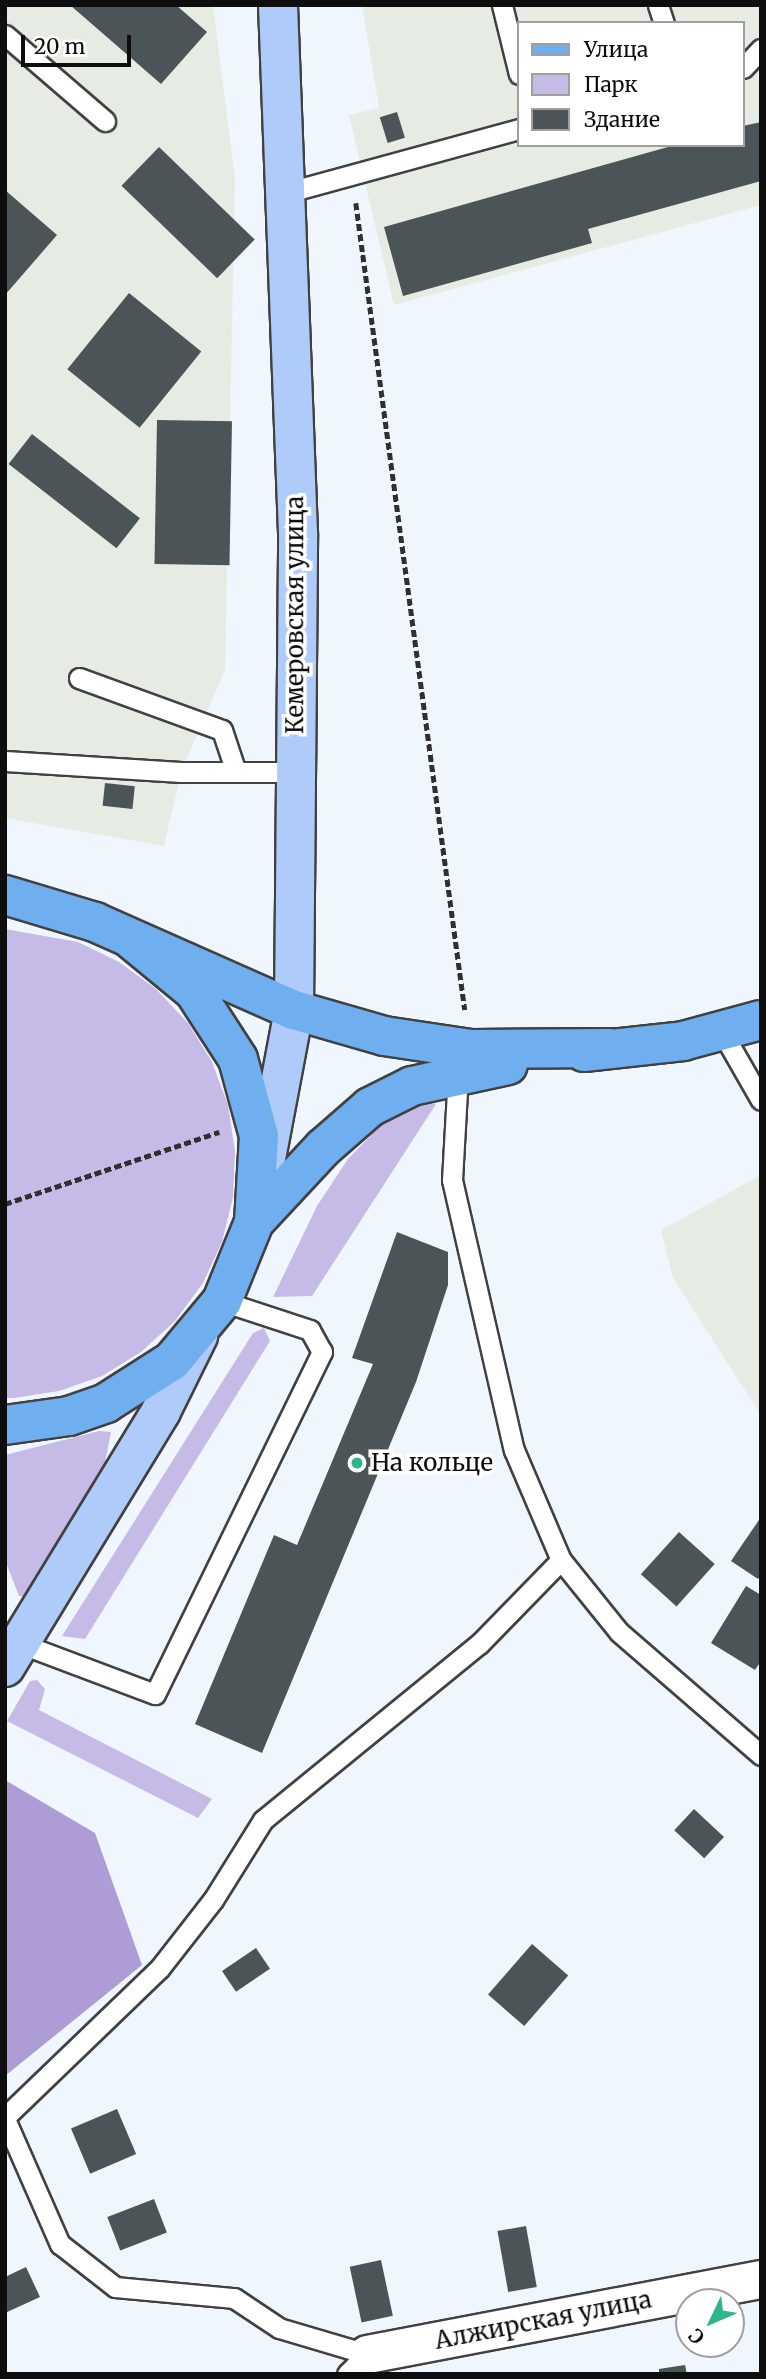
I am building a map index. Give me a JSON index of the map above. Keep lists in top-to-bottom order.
{
  "streets": {
    "main road": ["Кемеровская улица"],
    "street": ["Алжирская улица"]
  },
  "places": ["На кольце"],
  "legend": ["Улица", "Парк", "Здание"],
  "scale_bar": "20 m",
  "north": "bottom left"
}
